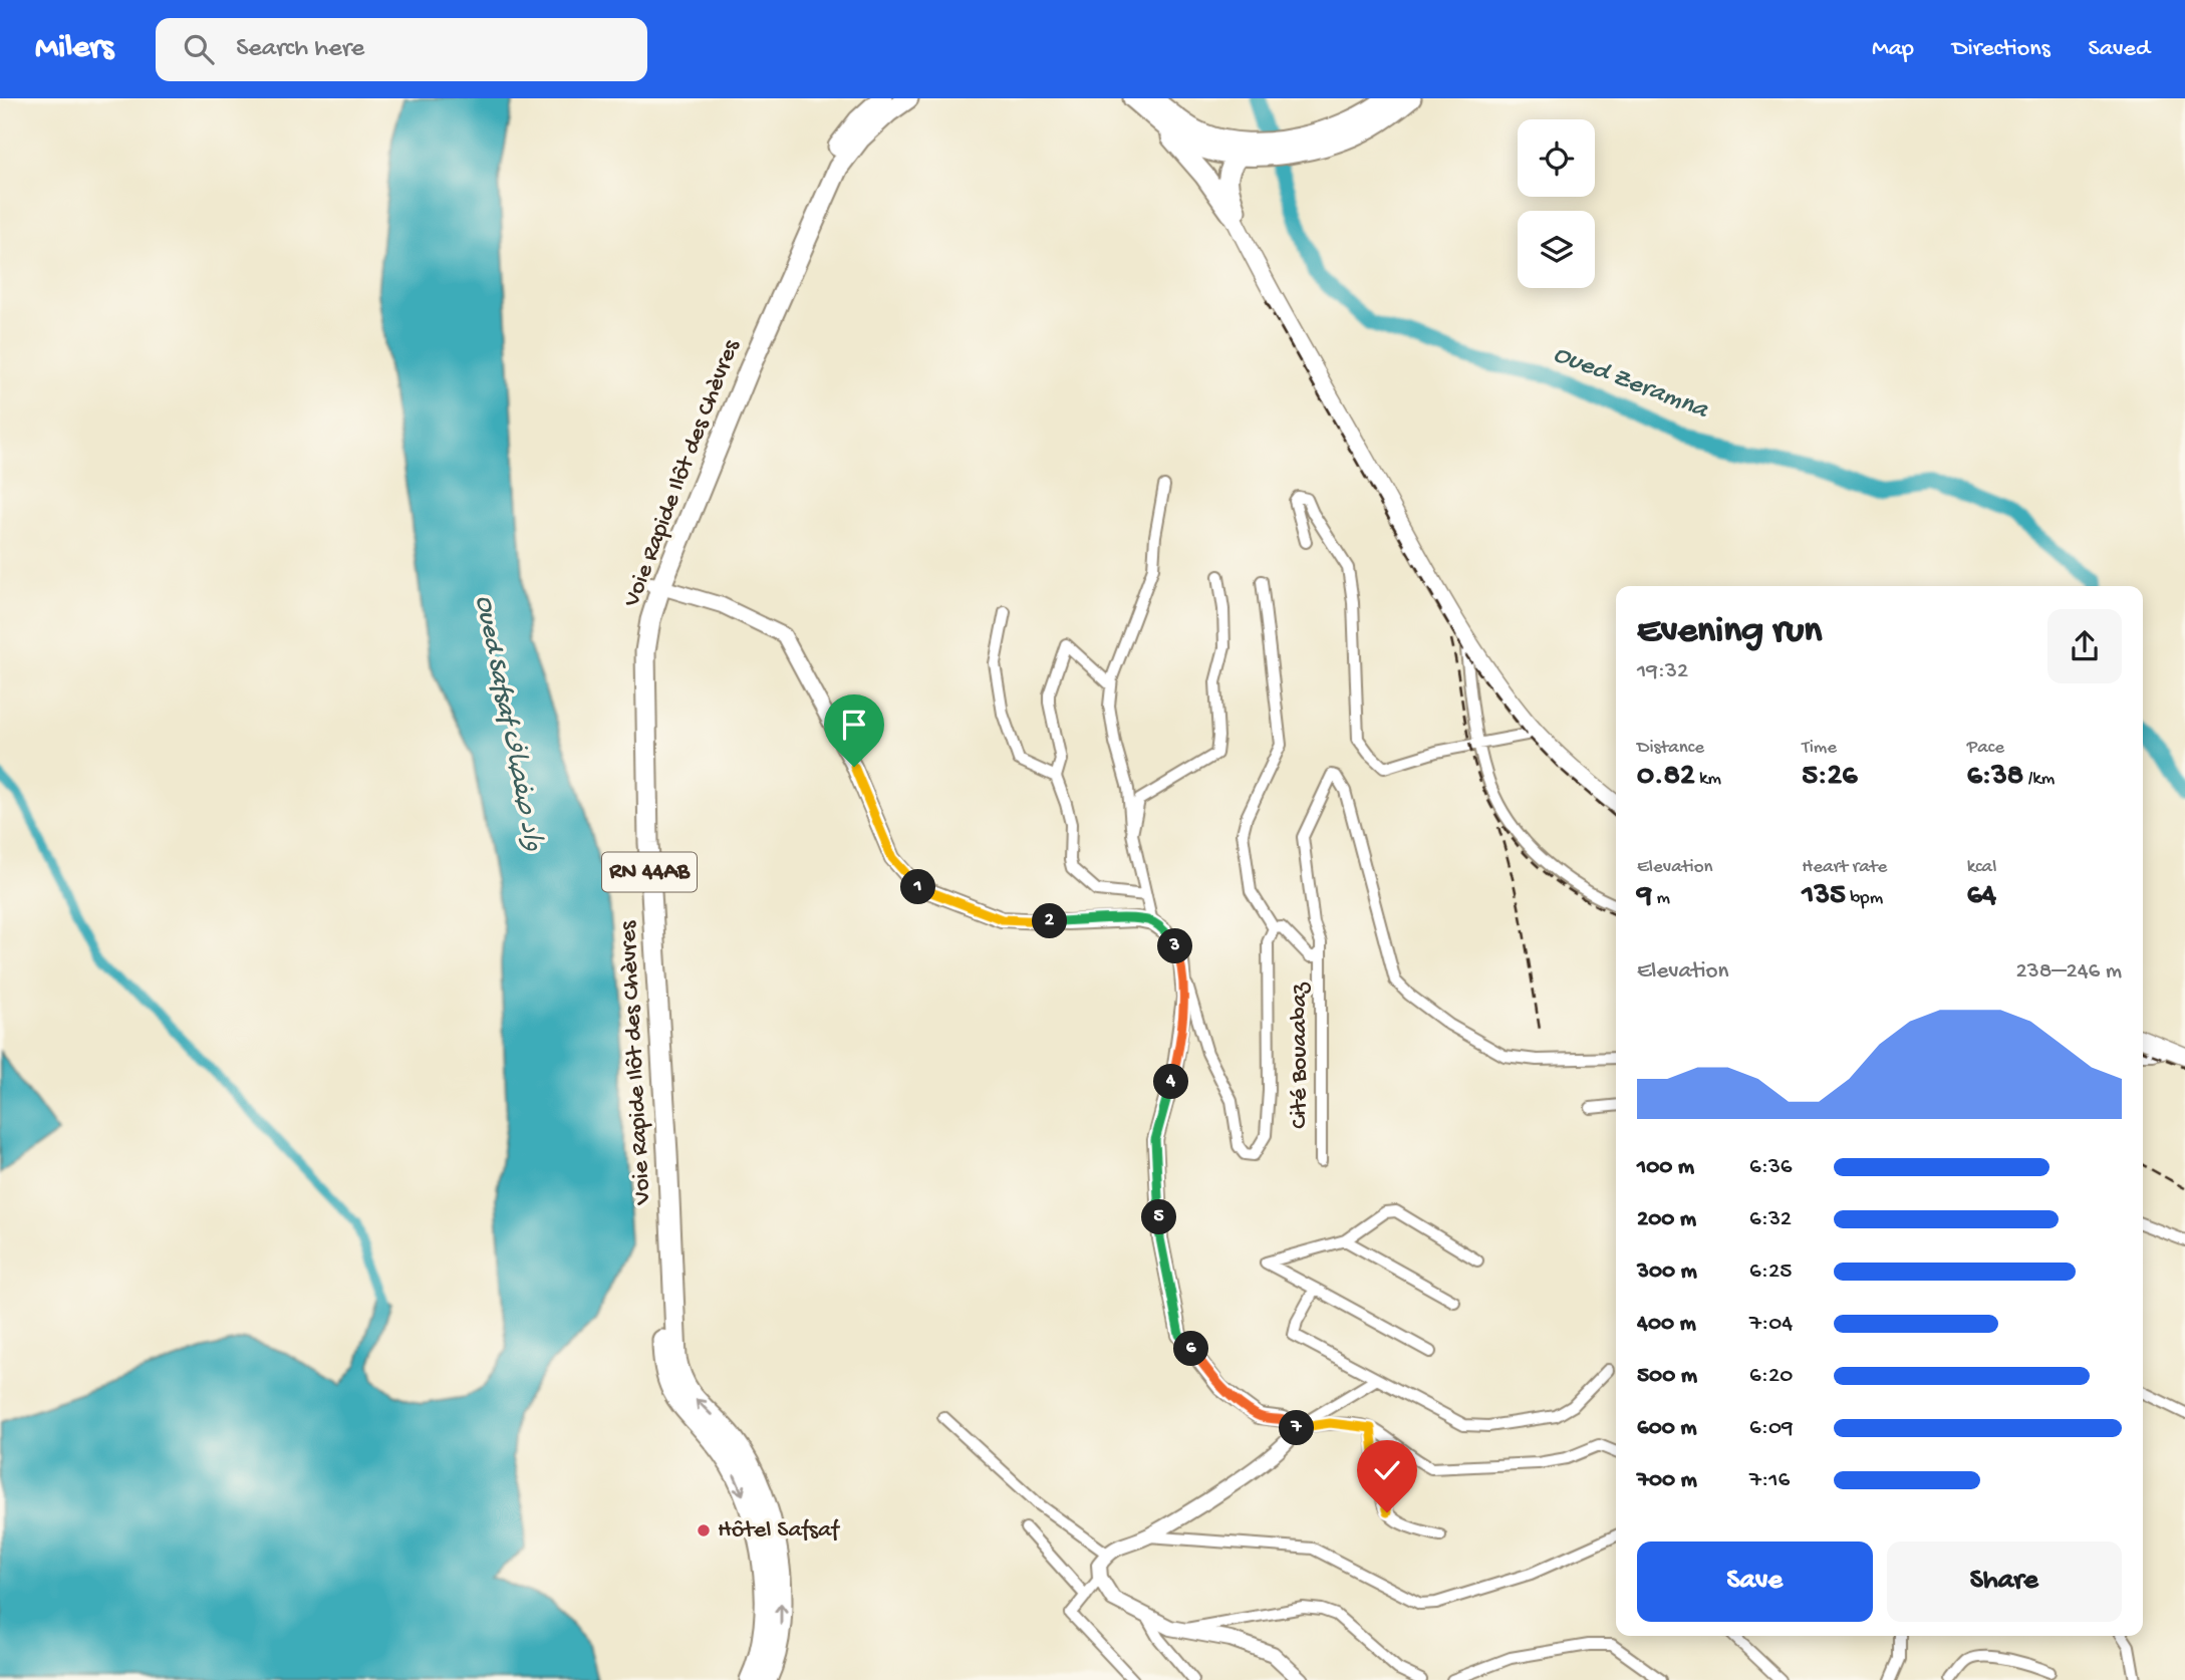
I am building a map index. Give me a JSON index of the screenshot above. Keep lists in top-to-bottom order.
{
  "streets": {
    "highway": ["Voie Rapide Ilôt des Chèvres", "RN 44AB"],
    "street": ["Cité Bouaabaz"]
  },
  "water": ["Oued Zeramna", "Oued Safsaf واد صفصاف"],
  "places": ["Hôtel Safsaf"],
  "page": {
    "header": "Milers",
    "search": "Search here",
    "nav": ["Map", "Directions", "Saved"],
    "heading": ["Evening run", "19:32"],
    "stats": [
      ["Distance", "0.82 km"],
      ["Time", "5:26"],
      ["Pace", "6:38 /km"],
      ["Elevation", "9 m"],
      ["Heart rate", "135 bpm"],
      ["kcal", "64"]
    ],
    "pins": [
      "1",
      "2",
      "3",
      "4",
      "5",
      "6",
      "7"
    ],
    "chart": ["Elevation", "238–246 m"],
    "list": [
      {
        "name": "100 m",
        "note": "6:36"
      },
      {
        "name": "200 m",
        "note": "6:32"
      },
      {
        "name": "300 m",
        "note": "6:25"
      },
      {
        "name": "400 m",
        "note": "7:04"
      },
      {
        "name": "500 m",
        "note": "6:20"
      },
      {
        "name": "600 m",
        "note": "6:09"
      },
      {
        "name": "700 m",
        "note": "7:16"
      }
    ],
    "buttons": ["Save", "Share"]
  }
}
